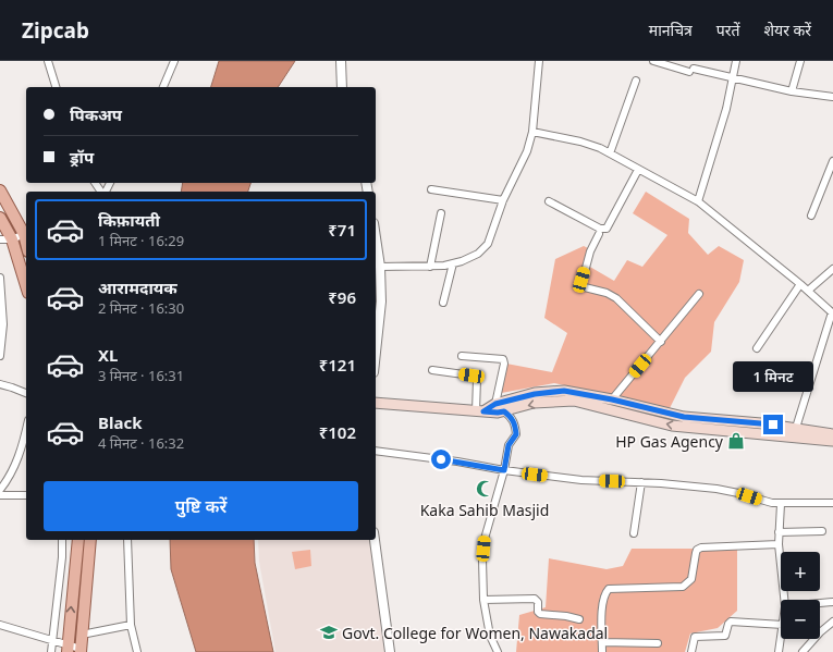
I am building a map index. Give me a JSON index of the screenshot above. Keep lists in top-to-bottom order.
{
  "places": {
    "shop": ["HP Gas Agency"],
    "mosque": ["Kaka Sahib Masjid"],
    "school or university": ["Govt. College for Women, Nawakadal"]
  },
  "page": {
    "header": "Zipcab",
    "nav": ["मानचित्र", "परतें", "शेयर करें"],
    "banner": ["पिकअप", "ड्रॉप"],
    "list": [
      {
        "name": "किफ़ायती",
        "note": "1 मिनट · 16:29",
        "value": "₹71"
      },
      {
        "name": "आरामदायक",
        "note": "2 मिनट · 16:30",
        "value": "₹96"
      },
      {
        "name": "XL",
        "note": "3 मिनट · 16:31",
        "value": "₹121"
      },
      {
        "name": "Black",
        "note": "4 मिनट · 16:32",
        "value": "₹102"
      }
    ],
    "bubble": "1 मिनट",
    "buttons": "पुष्टि करें",
    "map_buttons": ["+", "−"]
  }
}
